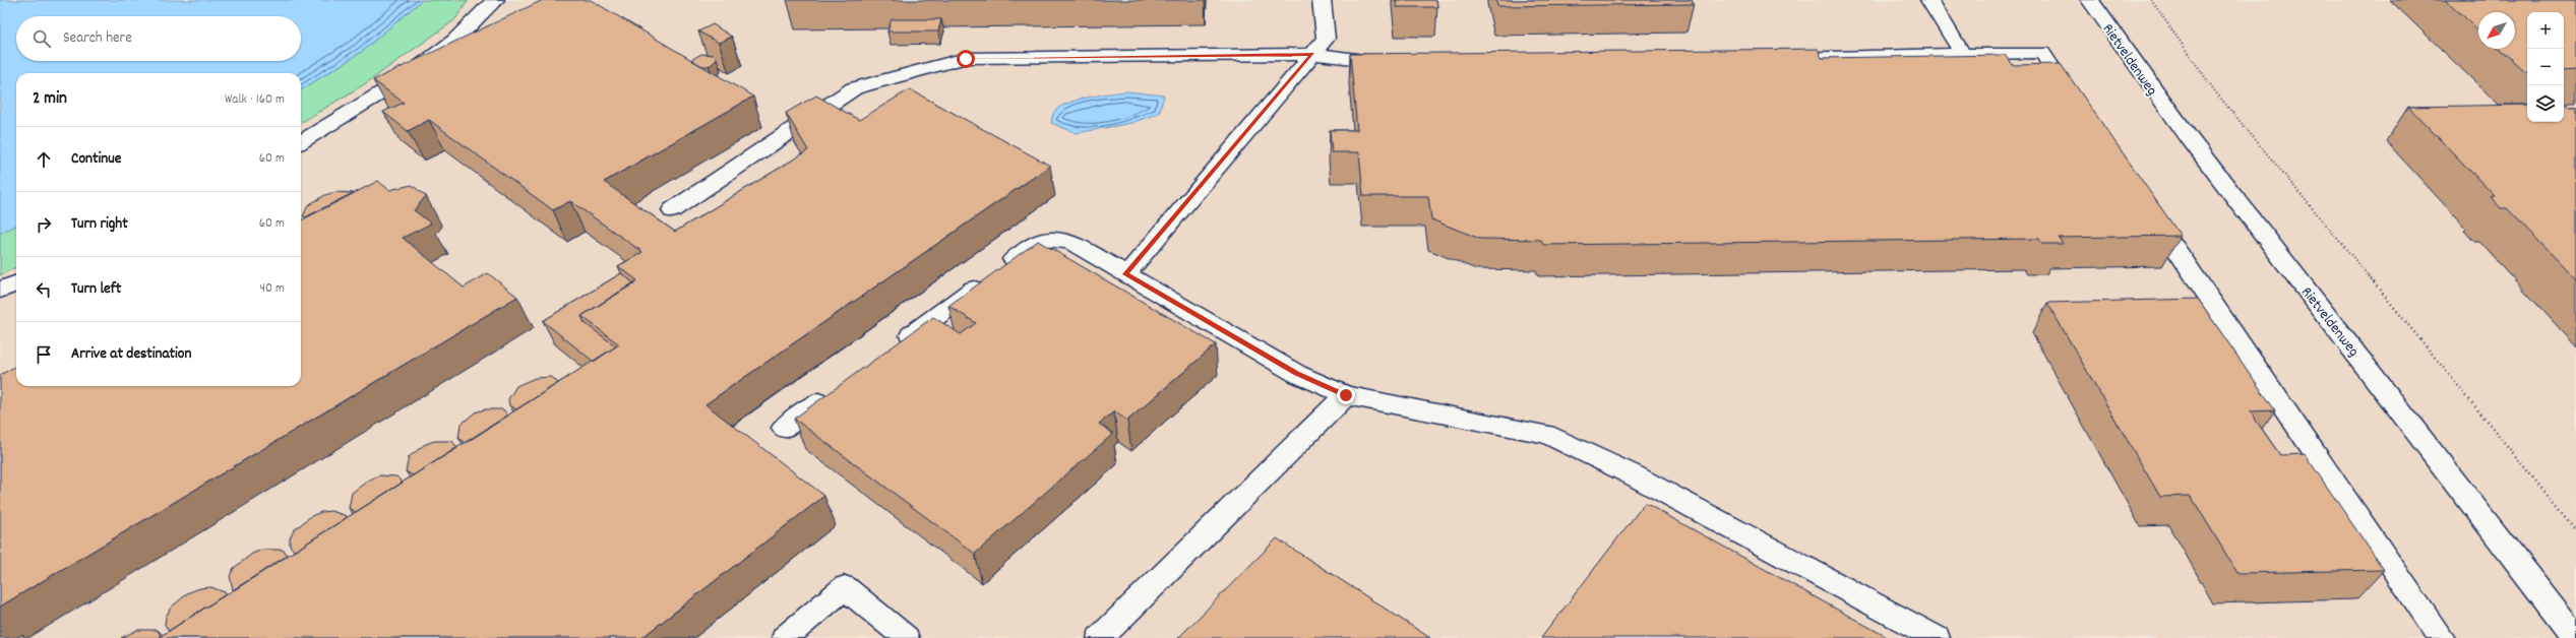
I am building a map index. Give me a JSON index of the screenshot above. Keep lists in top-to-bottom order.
{
  "streets": {
    "street": ["Rietveldenweg"]
  },
  "north": "bottom left",
  "page": {
    "map_buttons": ["+", "−"],
    "search": "Search here",
    "heading": ["2 min", "Walk · 160 m"],
    "list": [
      ["Continue", "60 m"],
      ["Turn right", "60 m"],
      ["Turn left", "40 m"],
      "Arrive at destination"
    ]
  }
}
